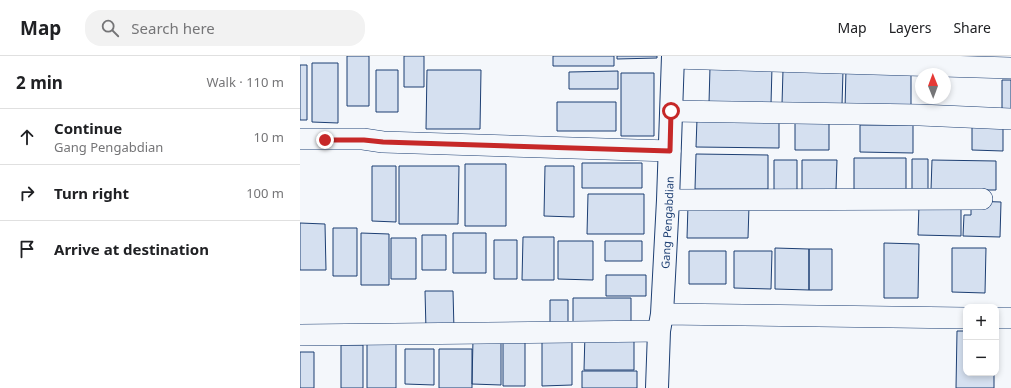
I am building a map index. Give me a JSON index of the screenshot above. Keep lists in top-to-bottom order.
{
  "streets": {
    "street": ["Gang Pengabdian"]
  },
  "north": "top",
  "page": {
    "header": "Map",
    "search": "Search here",
    "nav": ["Map", "Layers", "Share"],
    "heading": ["2 min", "Walk · 110 m"],
    "list": [
      ["Continue", "Gang Pengabdian", "10 m"],
      ["Turn right", "100 m"],
      "Arrive at destination"
    ],
    "map_buttons": ["+", "−"]
  }
}
